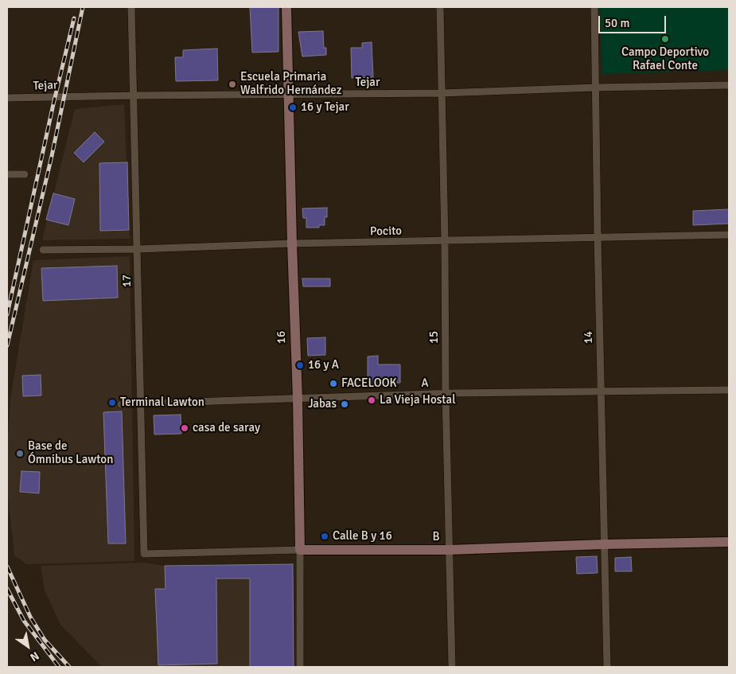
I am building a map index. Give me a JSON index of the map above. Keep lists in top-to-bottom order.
{
  "streets": {
    "street": [
      "Tejar",
      "Pocito",
      "17",
      "16",
      "15",
      "14",
      "A",
      "B"
    ]
  },
  "crossings": [
    ["Tejar", "17"],
    ["Tejar", "16"],
    ["Tejar", "15"],
    ["Tejar", "14"],
    ["Pocito", "17"],
    ["Pocito", "16"],
    ["Pocito", "15"],
    ["Pocito", "14"],
    ["17", "A"],
    ["17", "B"],
    ["16", "A"],
    ["16", "B"],
    ["15", "A"],
    ["15", "B"],
    ["14", "A"],
    ["14", "B"]
  ],
  "places": [
    "Campo Deportivo Rafael Conte",
    "Escuela Primaria Walfrido Hernández",
    "16 y Tejar",
    "16 y A",
    "FACELOOK",
    "La Vieja Hostal",
    "Terminal Lawton",
    "Jabas",
    "casa de saray",
    "Base de Ómnibus Lawton",
    "Calle B y 16"
  ],
  "scale_bar": "50 m",
  "north": "bottom right"
}
